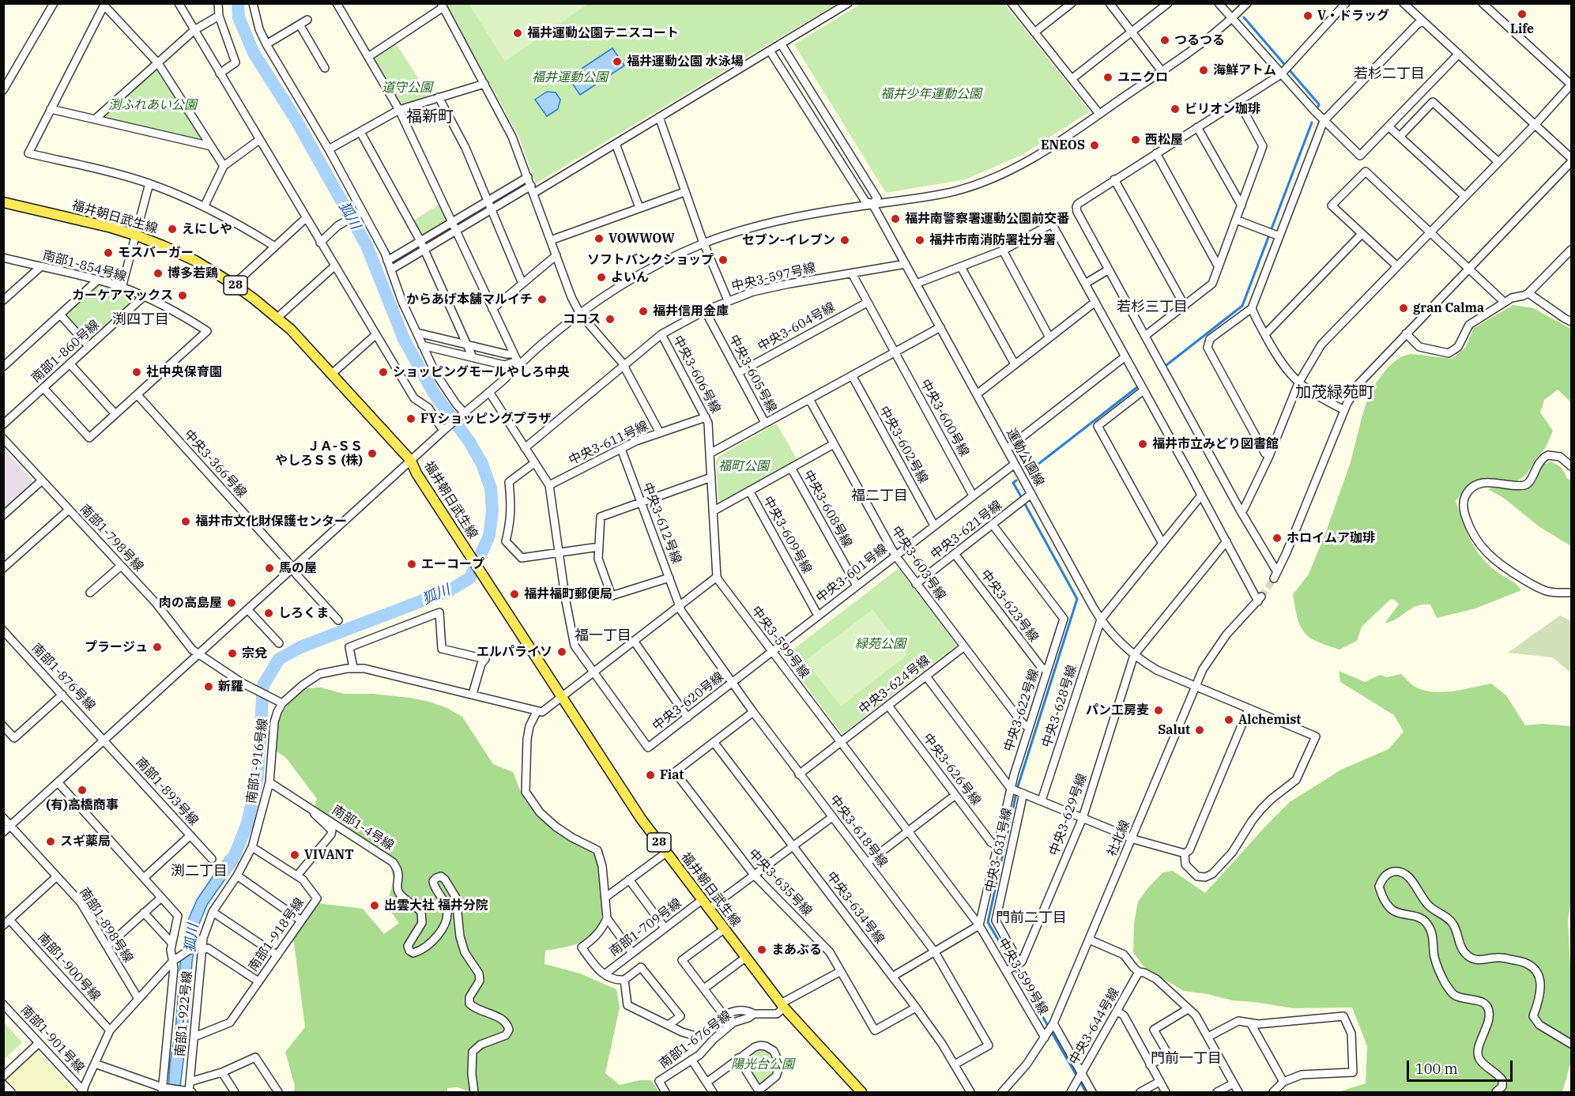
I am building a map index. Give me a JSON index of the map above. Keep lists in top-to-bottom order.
{
  "streets": {
    "main road": ["福井朝日武生線", "28"],
    "street": [
      "南部1-854号線",
      "中央3-597号線",
      "中央3-604号線",
      "南部1-860号線",
      "中央3-605号線",
      "中央3-606号線",
      "中央3-600号線",
      "中央3-611号線",
      "中央3-602号線",
      "運動公園線",
      "中央3-366号線",
      "中央3-608号線",
      "中央3-612号線",
      "中央3-621号線",
      "中央3-609号線",
      "南部1-798号線",
      "中央3-603号線",
      "中央3-601号線",
      "中央3-623号線",
      "中央3-599号線",
      "南部1-876号線",
      "中央3-624号線",
      "中央3-620号線",
      "中央3-628号線",
      "中央3-622号線",
      "南部1-916号線",
      "中央3-626号線",
      "南部1-893号線",
      "中央3-629号線",
      "南部1-4号線",
      "中央3-618号線",
      "社北線",
      "中央3-631号線",
      "中央3-635号線",
      "中央3-634号線",
      "南部1-898号線",
      "南部1-709号線",
      "南部1-918号線",
      "南部1-900号線",
      "南部1-922号線",
      "中央3-644号線",
      "南部1-901号線",
      "南部1-676号線"
    ]
  },
  "crossings": [
    ["福井朝日武生線", "南部1-709号線"],
    ["福井朝日武生線", "南部1-676号線"],
    ["南部1-854号線", "南部1-860号線"],
    ["南部1-854号線", "中央3-366号線"],
    ["中央3-597号線", "中央3-605号線"],
    ["中央3-597号線", "中央3-606号線"],
    ["中央3-597号線", "中央3-600号線"],
    ["中央3-597号線", "運動公園線"],
    ["中央3-604号線", "中央3-605号線"],
    ["中央3-604号線", "中央3-600号線"],
    ["中央3-606号線", "中央3-611号線"],
    ["中央3-600号線", "中央3-601号線"],
    ["中央3-611号線", "中央3-612号線"],
    ["中央3-602号線", "中央3-601号線"],
    ["運動公園線", "中央3-621号線"],
    ["運動公園線", "中央3-601号線"],
    ["運動公園線", "中央3-628号線"],
    ["運動公園線", "中央3-629号線"],
    ["運動公園線", "社北線"],
    ["中央3-608号線", "中央3-601号線"],
    ["中央3-612号線", "中央3-618号線"],
    ["中央3-621号線", "中央3-603号線"],
    ["中央3-621号線", "中央3-623号線"],
    ["中央3-621号線", "中央3-622号線"],
    ["中央3-609号線", "中央3-601号線"],
    ["南部1-798号線", "南部1-916号線"],
    ["中央3-603号線", "中央3-601号線"],
    ["中央3-603号線", "中央3-624号線"],
    ["中央3-603号線", "中央3-622号線"],
    ["中央3-601号線", "中央3-599号線"],
    ["中央3-601号線", "中央3-620号線"],
    ["中央3-623号線", "中央3-622号線"],
    ["中央3-599号線", "中央3-624号線"],
    ["中央3-599号線", "中央3-620号線"],
    ["中央3-599号線", "中央3-622号線"],
    ["中央3-599号線", "社北線"],
    ["中央3-599号線", "中央3-644号線"],
    ["南部1-876号線", "南部1-893号線"],
    ["中央3-624号線", "中央3-626号線"],
    ["中央3-624号線", "中央3-618号線"],
    ["中央3-620号線", "中央3-618号線"],
    ["中央3-622号線", "中央3-626号線"],
    ["中央3-622号線", "中央3-631号線"],
    ["南部1-916号線", "南部1-4号線"],
    ["南部1-916号線", "南部1-918号線"],
    ["南部1-916号線", "南部1-922号線"],
    ["中央3-629号線", "中央3-631号線"],
    ["中央3-618号線", "中央3-635号線"],
    ["中央3-618号線", "中央3-634号線"],
    ["中央3-635号線", "中央3-634号線"],
    ["中央3-635号線", "南部1-676号線"],
    ["南部1-918号線", "南部1-922号線"]
  ],
  "districts": [
    "若杉二丁目",
    "福新町",
    "若杉三丁目",
    "渕四丁目",
    "加茂緑苑町",
    "福二丁目",
    "福一丁目",
    "渕二丁目",
    "門前二丁目",
    "門前一丁目"
  ],
  "water": ["狐川"],
  "parks": [
    "福井運動公園",
    "道守公園",
    "福井少年運動公園",
    "渕ふれあい公園",
    "福町公園",
    "緑苑公園",
    "陽光台公園"
  ],
  "places": [
    "Life",
    "V・ドラッグ",
    "福井運動公園テニスコート",
    "つるつる",
    "福井運動公園 水泳場",
    "海鮮アトム",
    "ユニクロ",
    "ビリオン珈琲",
    "西松屋",
    "ENEOS",
    "福井南警察署運動公園前交番",
    "えにしや",
    "VOWWOW",
    "セブン-イレブン",
    "福井市南消防署社分署",
    "モスバーガー",
    "ソフトバンクショップ",
    "博多若鶏",
    "よいん",
    "カーケアマックス",
    "からあげ本舗マルイチ",
    "gran Calma",
    "福井信用金庫",
    "ココス",
    "社中央保育園",
    "ショッピングモールやしろ中央",
    "FYショッピングプラザ",
    "福井市立みどり図書館",
    "ＪＡ-ＳＳ やしろＳＳ (株)",
    "福井市文化財保護センター",
    "ホロイムア珈琲",
    "エーコープ",
    "馬の屋",
    "福井福町郵便局",
    "肉の高島屋",
    "しろくま",
    "プラージュ",
    "エルパライソ",
    "宗兌",
    "新羅",
    "パン工房麦",
    "Alchemist",
    "Salut",
    "Fiat",
    "(有)高橋商事",
    "スギ薬局",
    "VIVANT",
    "出雲大社 福井分院",
    "まあぶる"
  ],
  "scale_bar": "100 m"
}
